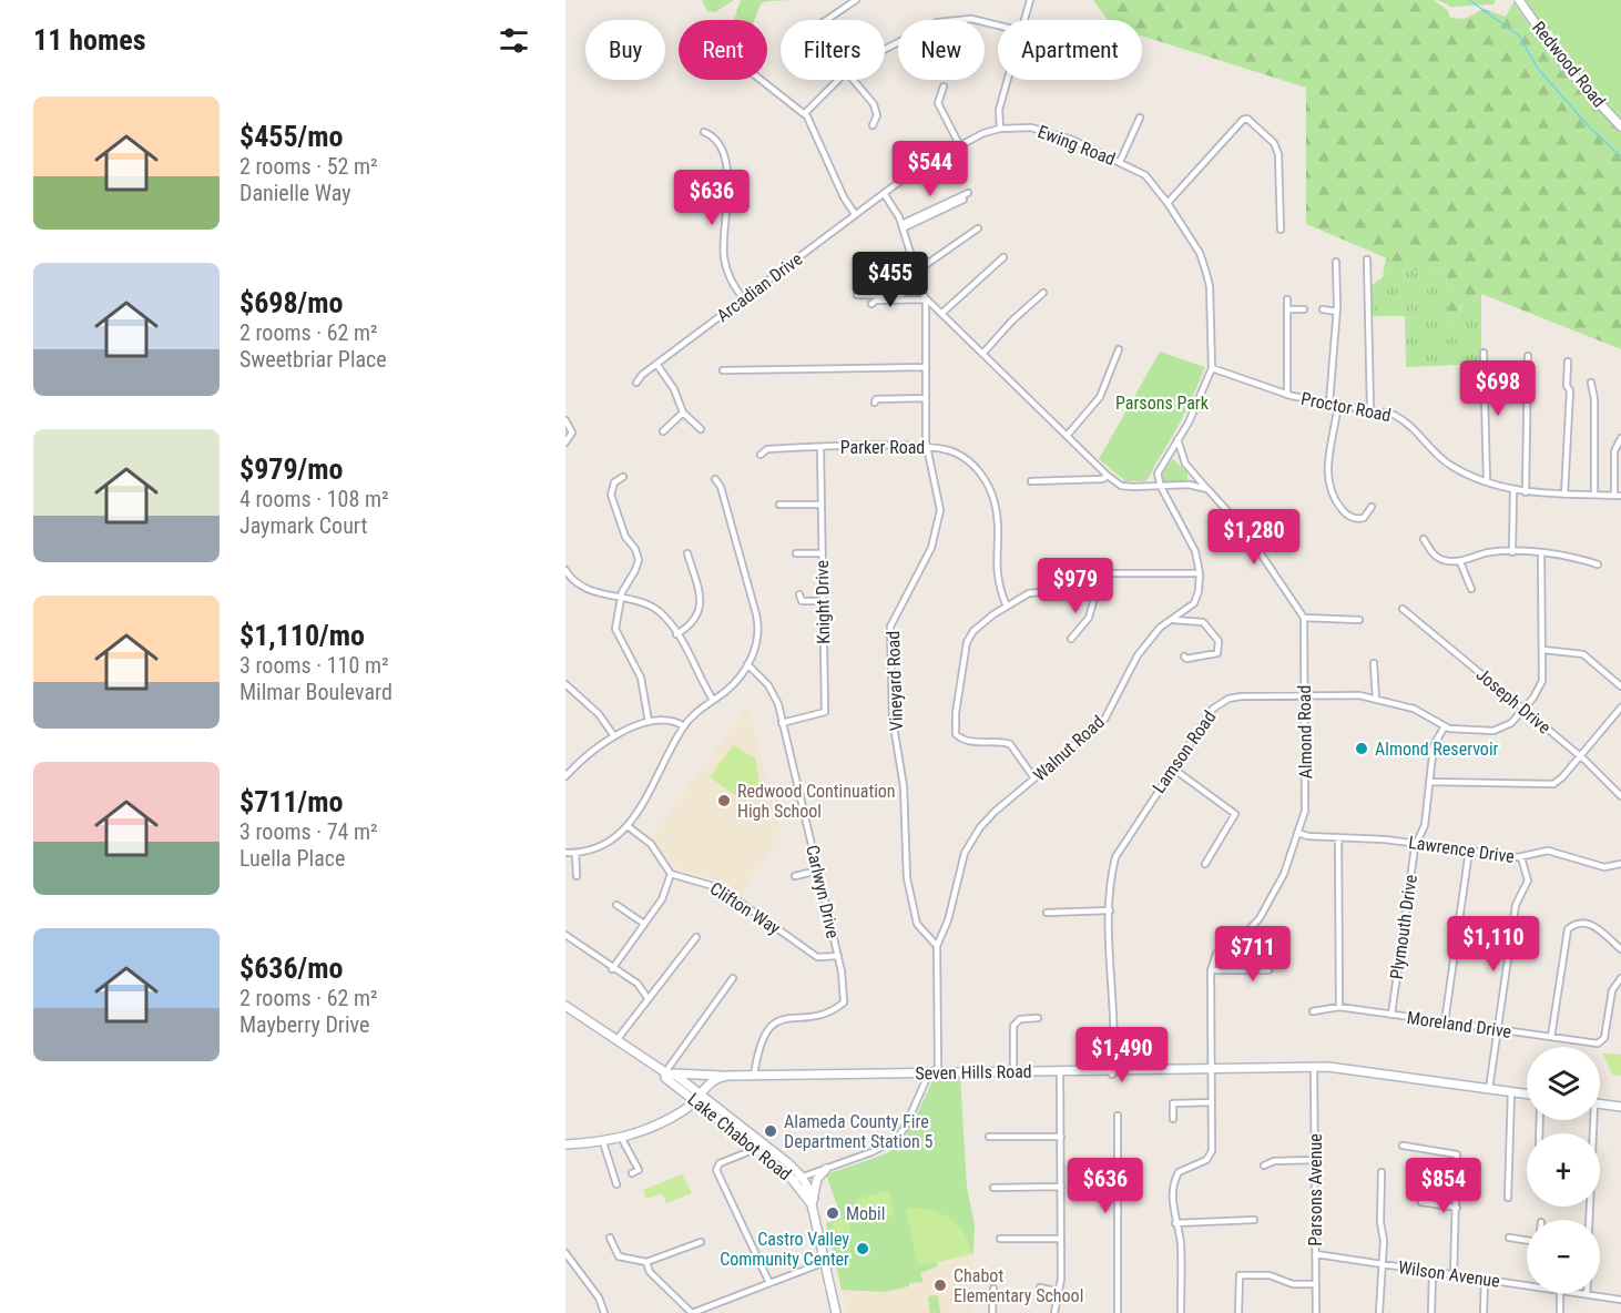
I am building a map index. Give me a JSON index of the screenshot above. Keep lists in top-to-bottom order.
{
  "streets": {
    "street": [
      "Redwood Road",
      "Ewing Road",
      "Arcadian Drive",
      "Proctor Road",
      "Parker Road",
      "Knight Drive",
      "Vineyard Road",
      "Joseph Drive",
      "Almond Road",
      "Walnut Road",
      "Lamson Road",
      "Lawrence Drive",
      "Carlwyn Drive",
      "Clifton Way",
      "Plymouth Drive",
      "Moreland Drive",
      "Seven Hills Road",
      "Lake Chabot Road",
      "Parsons Avenue",
      "Wilson Avenue"
    ]
  },
  "crossings": [
    ["Ewing Road", "Arcadian Drive"],
    ["Ewing Road", "Proctor Road"],
    ["Parker Road", "Knight Drive"],
    ["Parker Road", "Vineyard Road"],
    ["Knight Drive", "Carlwyn Drive"],
    ["Vineyard Road", "Walnut Road"],
    ["Joseph Drive", "Lamson Road"],
    ["Almond Road", "Lamson Road"],
    ["Almond Road", "Lawrence Drive"],
    ["Walnut Road", "Seven Hills Road"],
    ["Walnut Road", "Lake Chabot Road"],
    ["Lamson Road", "Plymouth Drive"],
    ["Lamson Road", "Seven Hills Road"],
    ["Lawrence Drive", "Plymouth Drive"],
    ["Carlwyn Drive", "Clifton Way"],
    ["Carlwyn Drive", "Seven Hills Road"],
    ["Plymouth Drive", "Moreland Drive"],
    ["Seven Hills Road", "Lake Chabot Road"],
    ["Seven Hills Road", "Parsons Avenue"],
    ["Parsons Avenue", "Wilson Avenue"]
  ],
  "parks": ["Parsons Park"],
  "places": [
    "Almond Reservoir",
    "Redwood Continuation High School",
    "Alameda County Fire Department Station 5",
    "Mobil",
    "Castro Valley Community Center",
    "Chabot Elementary School"
  ],
  "page": {
    "heading": "11 homes",
    "chip": [
      "Buy",
      "Rent",
      "Filters",
      "New",
      "Apartment"
    ],
    "list": [
      {
        "name": "$455/mo",
        "note": "2 rooms · 52 m² · Danielle Way"
      },
      {
        "name": "$698/mo",
        "note": "2 rooms · 62 m² · Sweetbriar Place"
      },
      {
        "name": "$979/mo",
        "note": "4 rooms · 108 m² · Jaymark Court"
      },
      {
        "name": "$1,110/mo",
        "note": "3 rooms · 110 m² · Milmar Boulevard"
      },
      {
        "name": "$711/mo",
        "note": "3 rooms · 74 m² · Luella Place"
      },
      {
        "name": "$636/mo",
        "note": "2 rooms · 62 m² · Mayberry Drive"
      }
    ],
    "price": [
      "$544",
      "$636",
      "$455",
      "$698",
      "$1,280",
      "$979",
      "$1,110",
      "$711",
      "$1,490",
      "$636",
      "$854"
    ],
    "map_buttons": ["+", "−"]
  }
}
